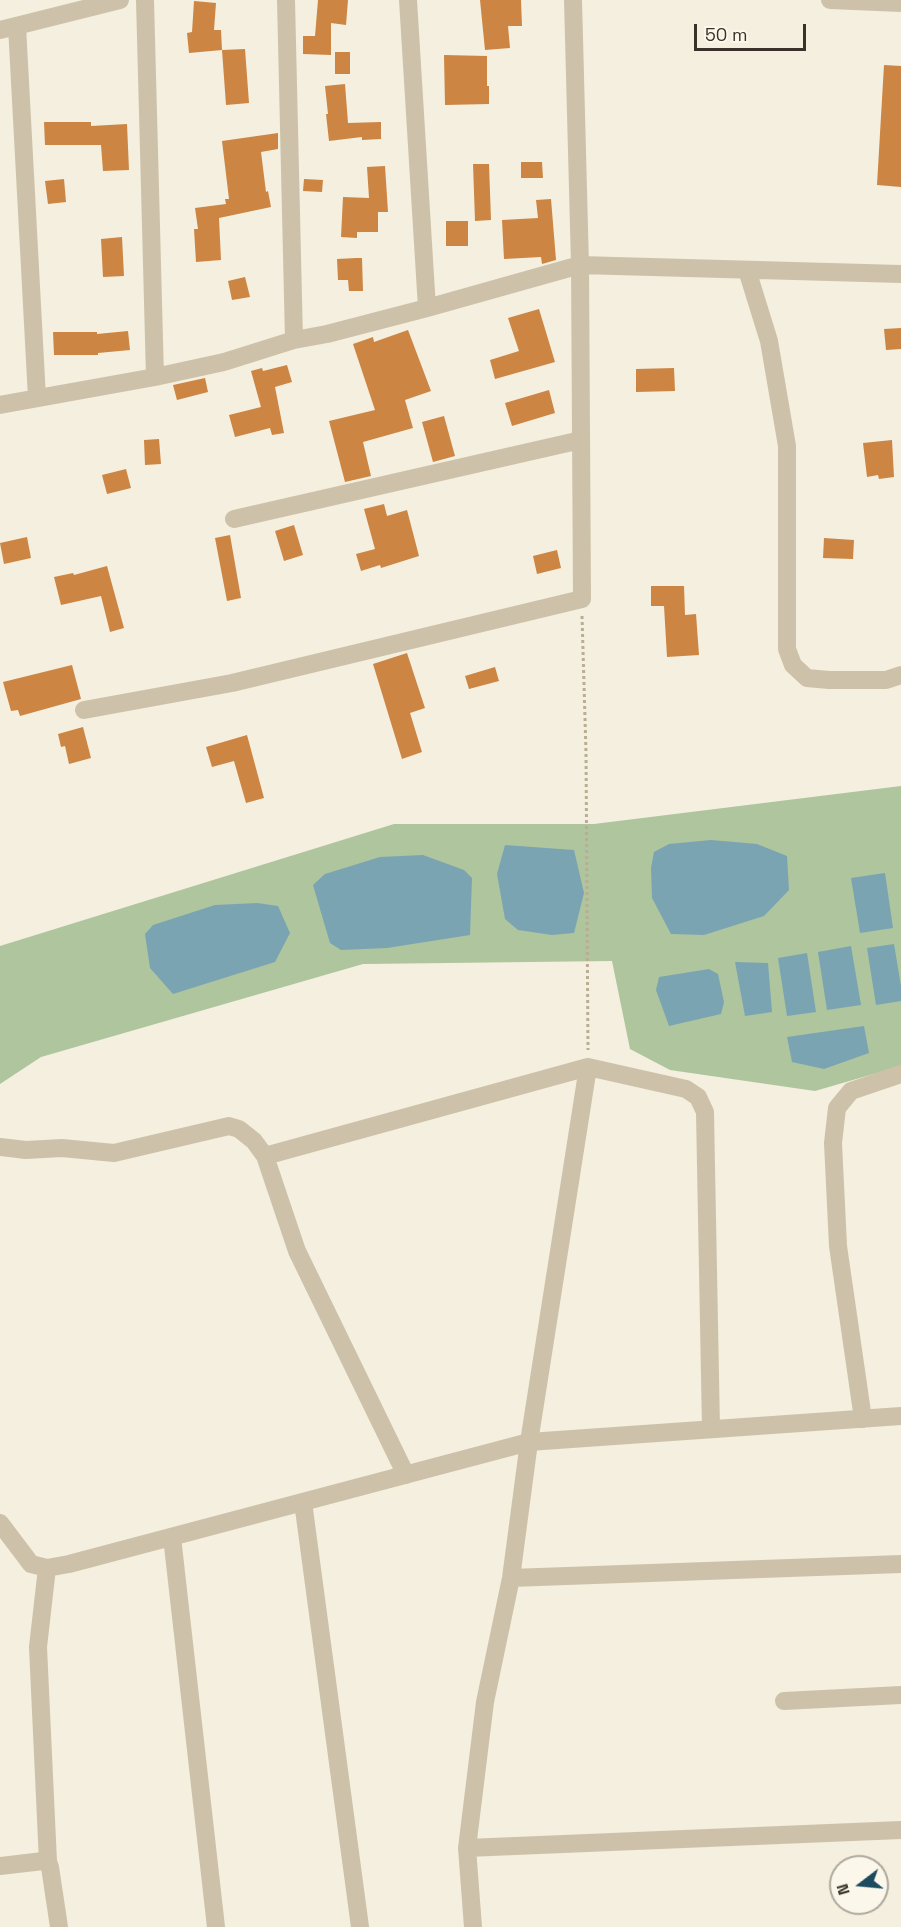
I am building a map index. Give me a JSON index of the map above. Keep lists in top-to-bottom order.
{
  "scale_bar": "50 m",
  "north": "left"
}
